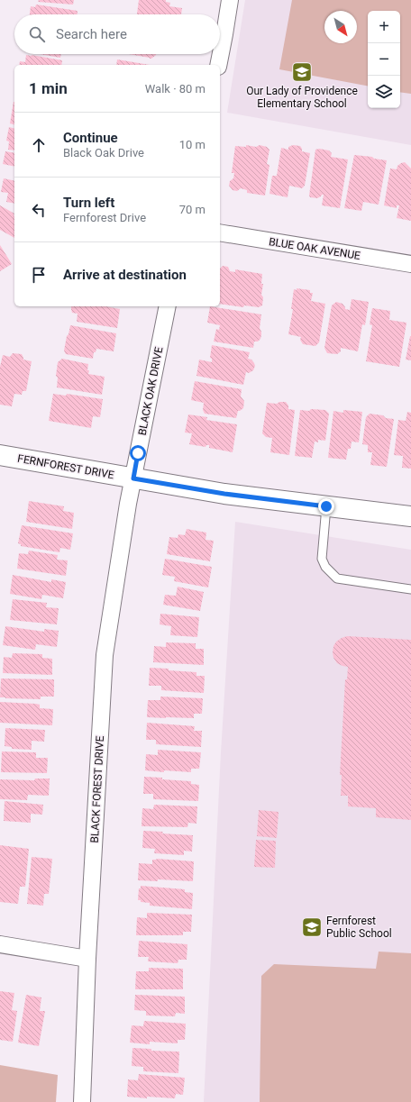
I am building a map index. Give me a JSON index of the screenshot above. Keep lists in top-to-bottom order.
{
  "streets": {
    "street": [
      "BLUE OAK AVENUE",
      "BLACK OAK DRIVE",
      "FERNFOREST DRIVE",
      "BLACK FOREST DRIVE"
    ]
  },
  "crossings": [
    ["BLACK OAK DRIVE", "FERNFOREST DRIVE"],
    ["BLACK OAK DRIVE", "BLACK FOREST DRIVE"],
    ["FERNFOREST DRIVE", "BLACK FOREST DRIVE"]
  ],
  "places": {
    "school or university": ["Our Lady of Providence Elementary School", "Fernforest Public School"]
  },
  "north": "bottom right",
  "page": {
    "map_buttons": ["+", "−"],
    "search": "Search here",
    "heading": ["1 min", "Walk · 80 m"],
    "list": [
      ["Continue", "Black Oak Drive", "10 m"],
      ["Turn left", "Fernforest Drive", "70 m"],
      "Arrive at destination"
    ]
  }
}
